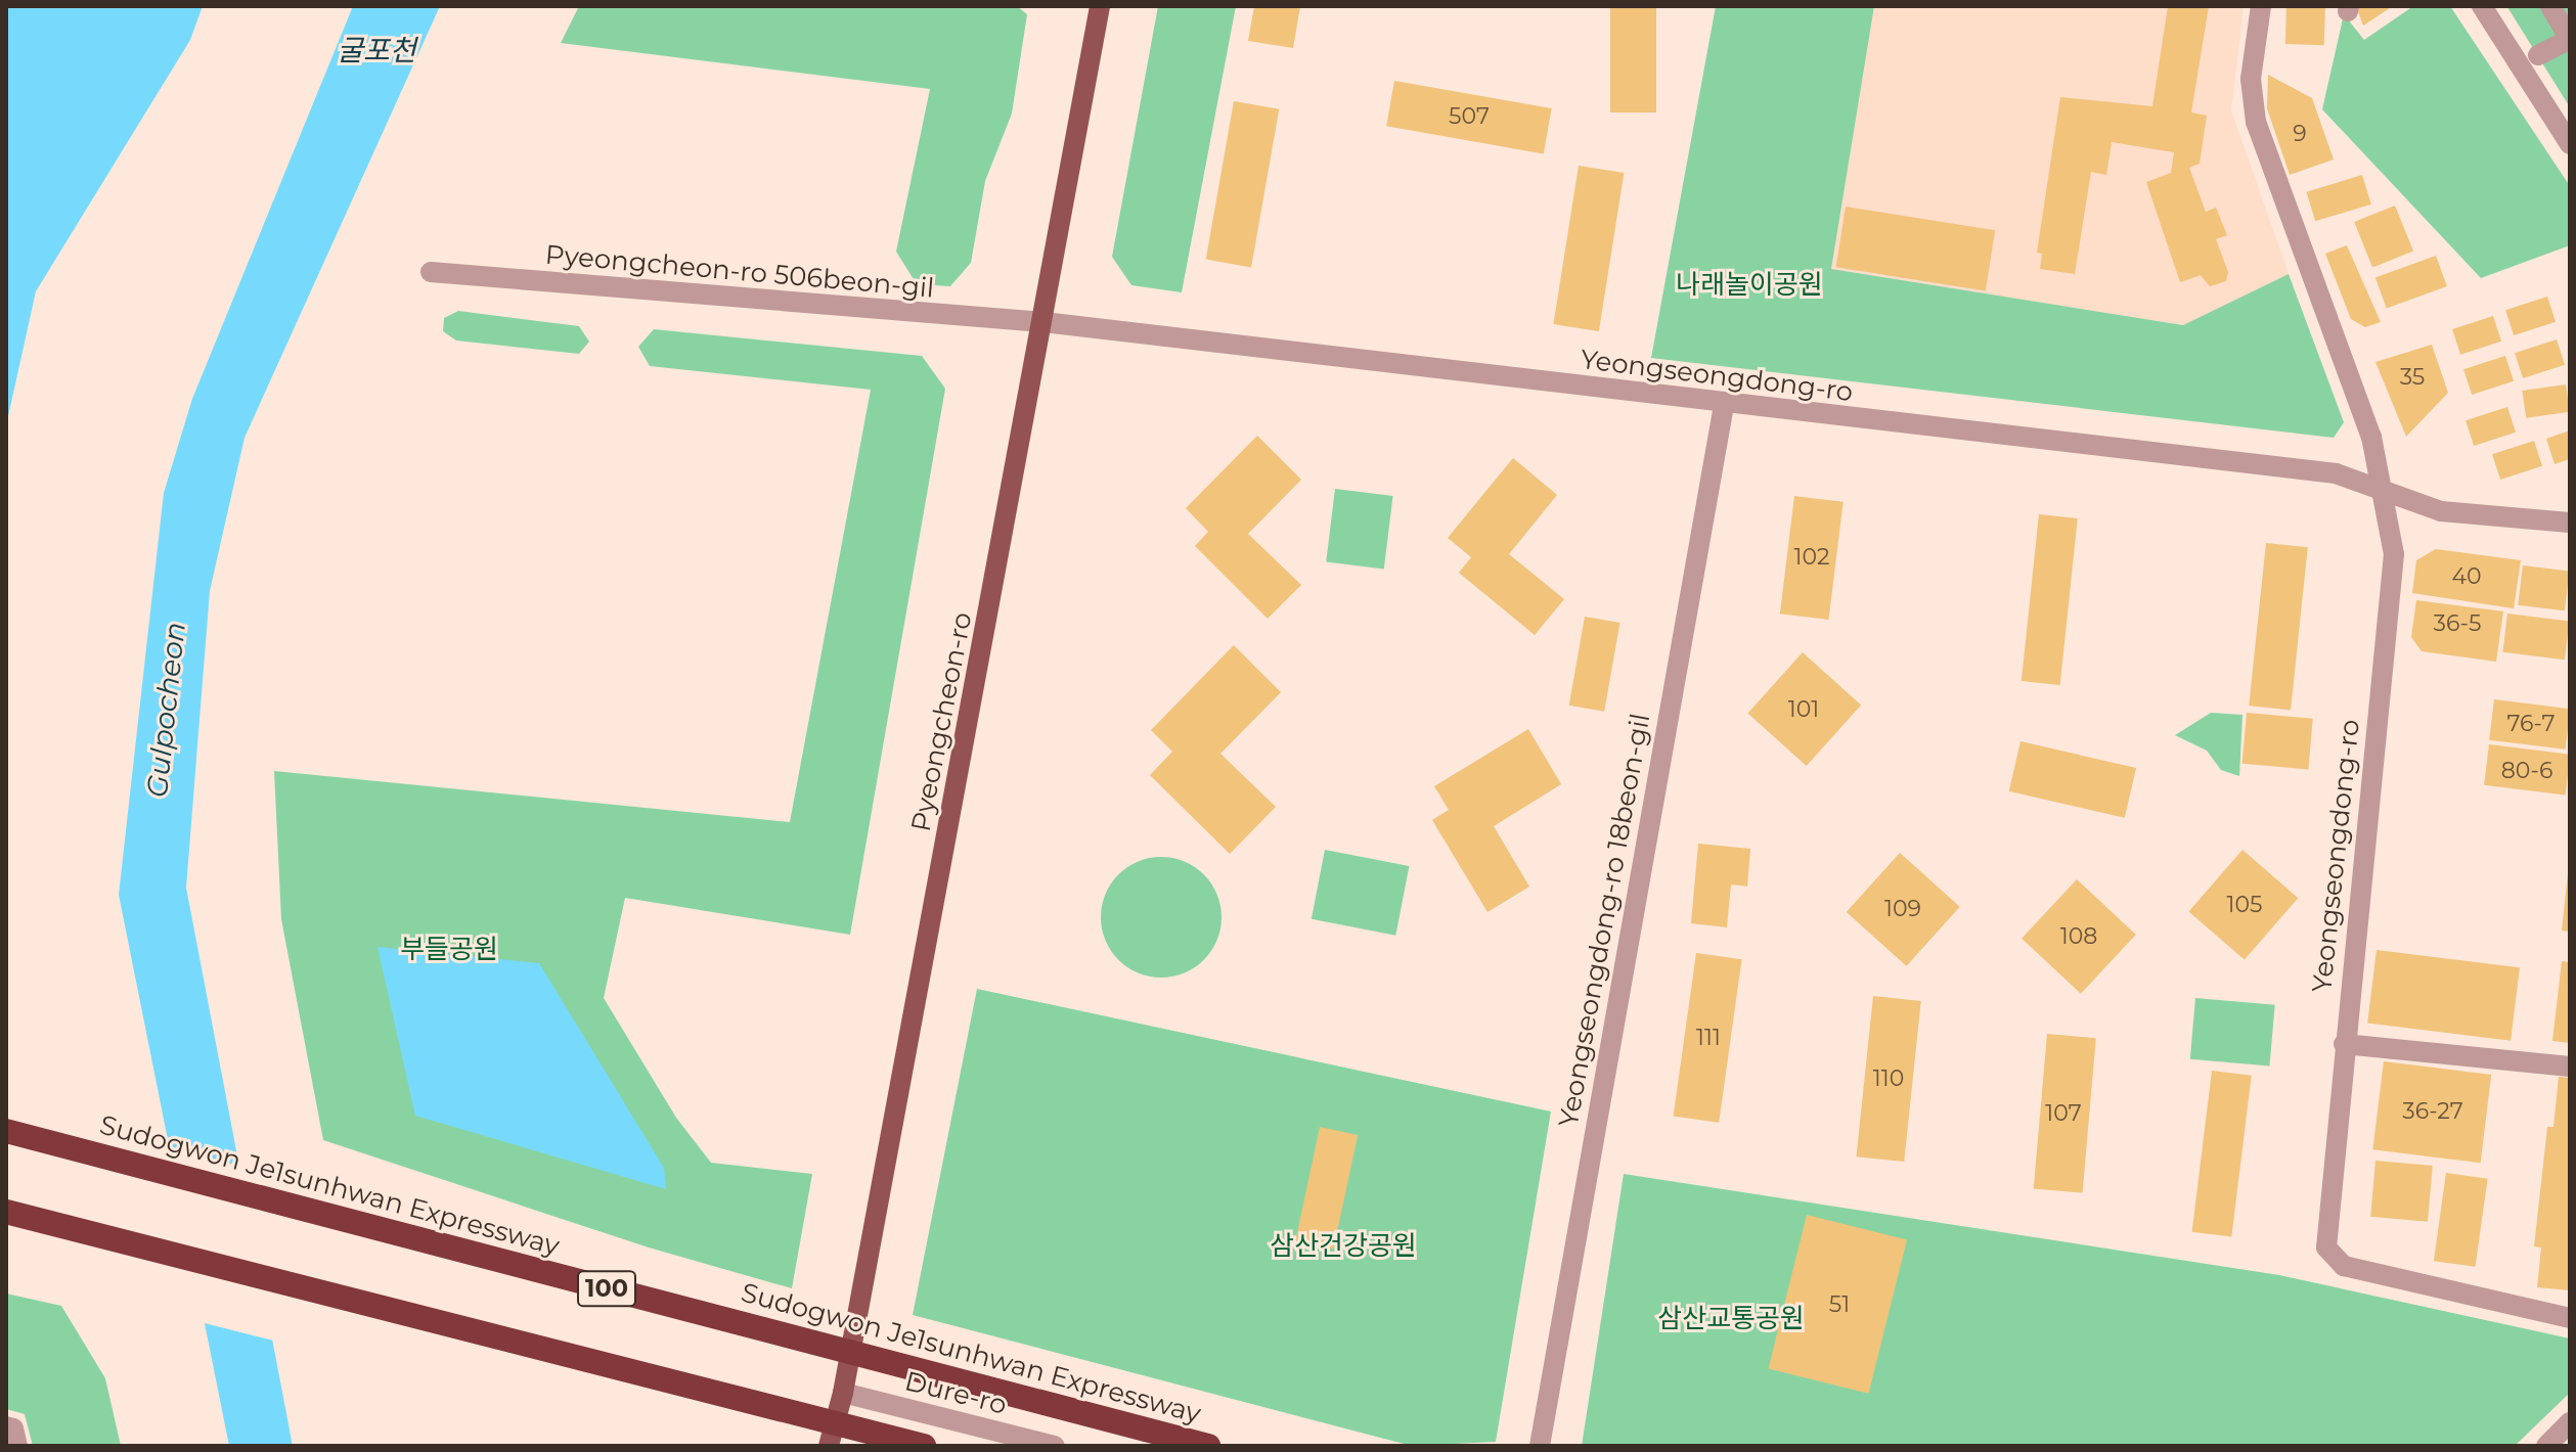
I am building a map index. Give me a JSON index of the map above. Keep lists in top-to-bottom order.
{
  "streets": {
    "highway": ["Sudogwon Je1sunhwan Expressway", "100"],
    "main road": ["Pyeongcheon-ro"],
    "street": [
      "Pyeongcheon-ro 506beon-gil",
      "Yeongseongdong-ro",
      "Yeongseongdong-ro 18beon-gil",
      "Dure-ro"
    ]
  },
  "crossings": [
    ["Pyeongcheon-ro 506beon-gil", "Yeongseongdong-ro"],
    ["Pyeongcheon-ro 506beon-gil", "Pyeongcheon-ro"],
    ["Yeongseongdong-ro", "Pyeongcheon-ro"],
    ["Yeongseongdong-ro", "Yeongseongdong-ro 18beon-gil"],
    ["Pyeongcheon-ro", "Dure-ro"]
  ],
  "water": ["굴포천", "Gulpocheon"],
  "parks": [
    "나래놀이공원",
    "부들공원",
    "삼산건강공원",
    "삼산교통공원"
  ],
  "house_numbers": [
    "507",
    "9",
    "35",
    "102",
    "40",
    "36-5",
    "101",
    "76-7",
    "80-6",
    "105",
    "109",
    "108",
    "111",
    "110",
    "36-27",
    "107",
    "51"
  ]
}
